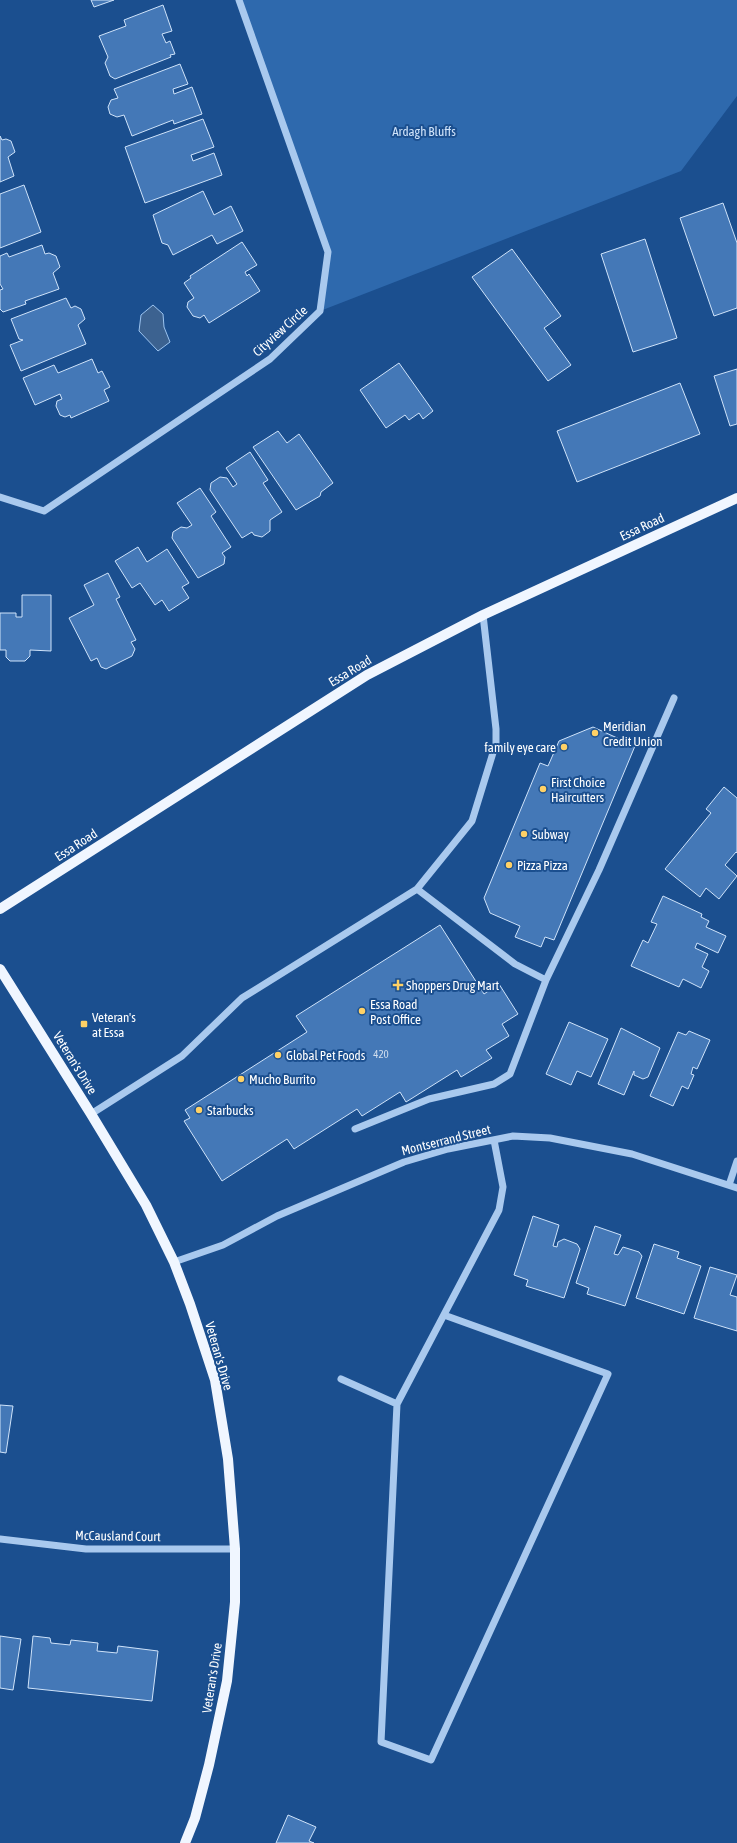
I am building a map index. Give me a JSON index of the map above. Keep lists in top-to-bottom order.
{
  "streets": {
    "main road": ["Essa Road", "Veteran's Drive"],
    "street": ["Cityview Circle", "Montserrand Street", "McCausland Court"]
  },
  "crossings": [
    ["Veteran's Drive", "Montserrand Street"],
    ["Veteran's Drive", "McCausland Court"]
  ],
  "parks": ["Ardagh Bluffs"],
  "places": {
    "other": [
      "Meridian Credit Union",
      "family eye care",
      "First Choice Haircutters",
      "Subway",
      "Pizza Pizza",
      "Essa Road Post Office",
      "Global Pet Foods",
      "Mucho Burrito",
      "Starbucks"
    ],
    "health": ["Shoppers Drug Mart"],
    "transit": ["Veteran's at Essa"]
  },
  "house_numbers": ["420"]
}
